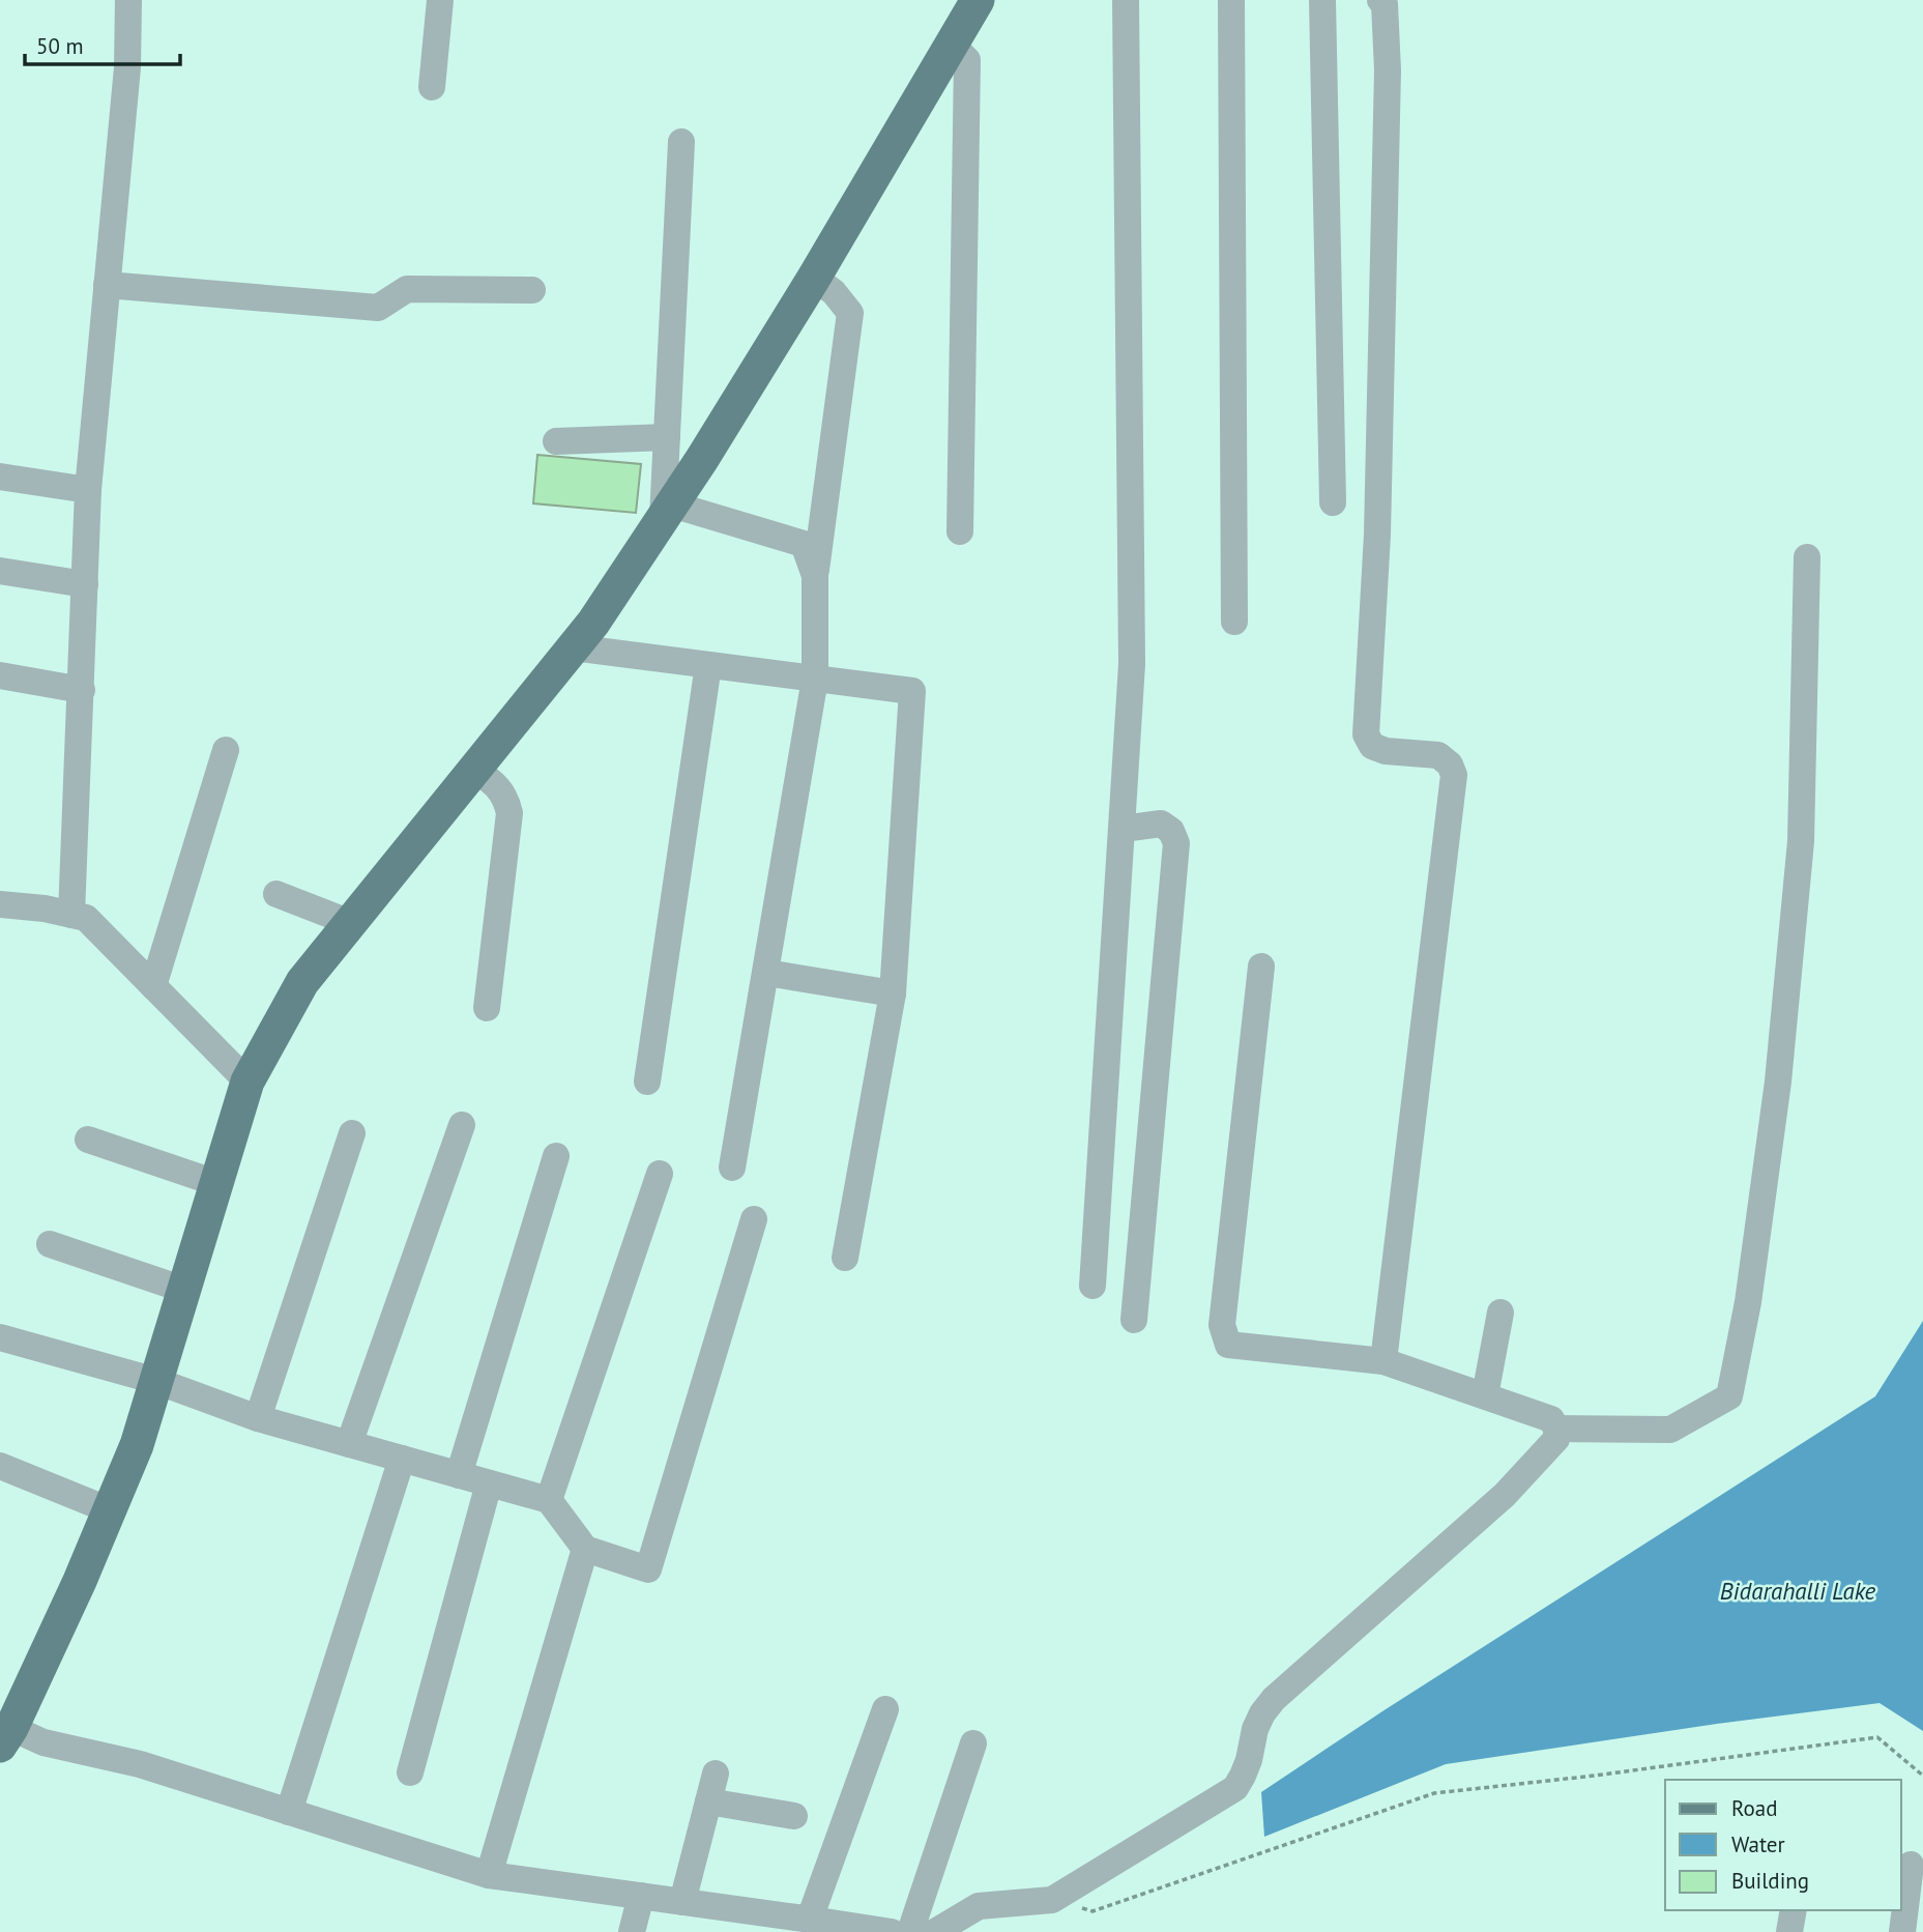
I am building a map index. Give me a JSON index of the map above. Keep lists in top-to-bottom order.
{
  "water": ["Bidarahalli Lake"],
  "legend": ["Road", "Water", "Building"],
  "scale_bar": "50 m"
}
